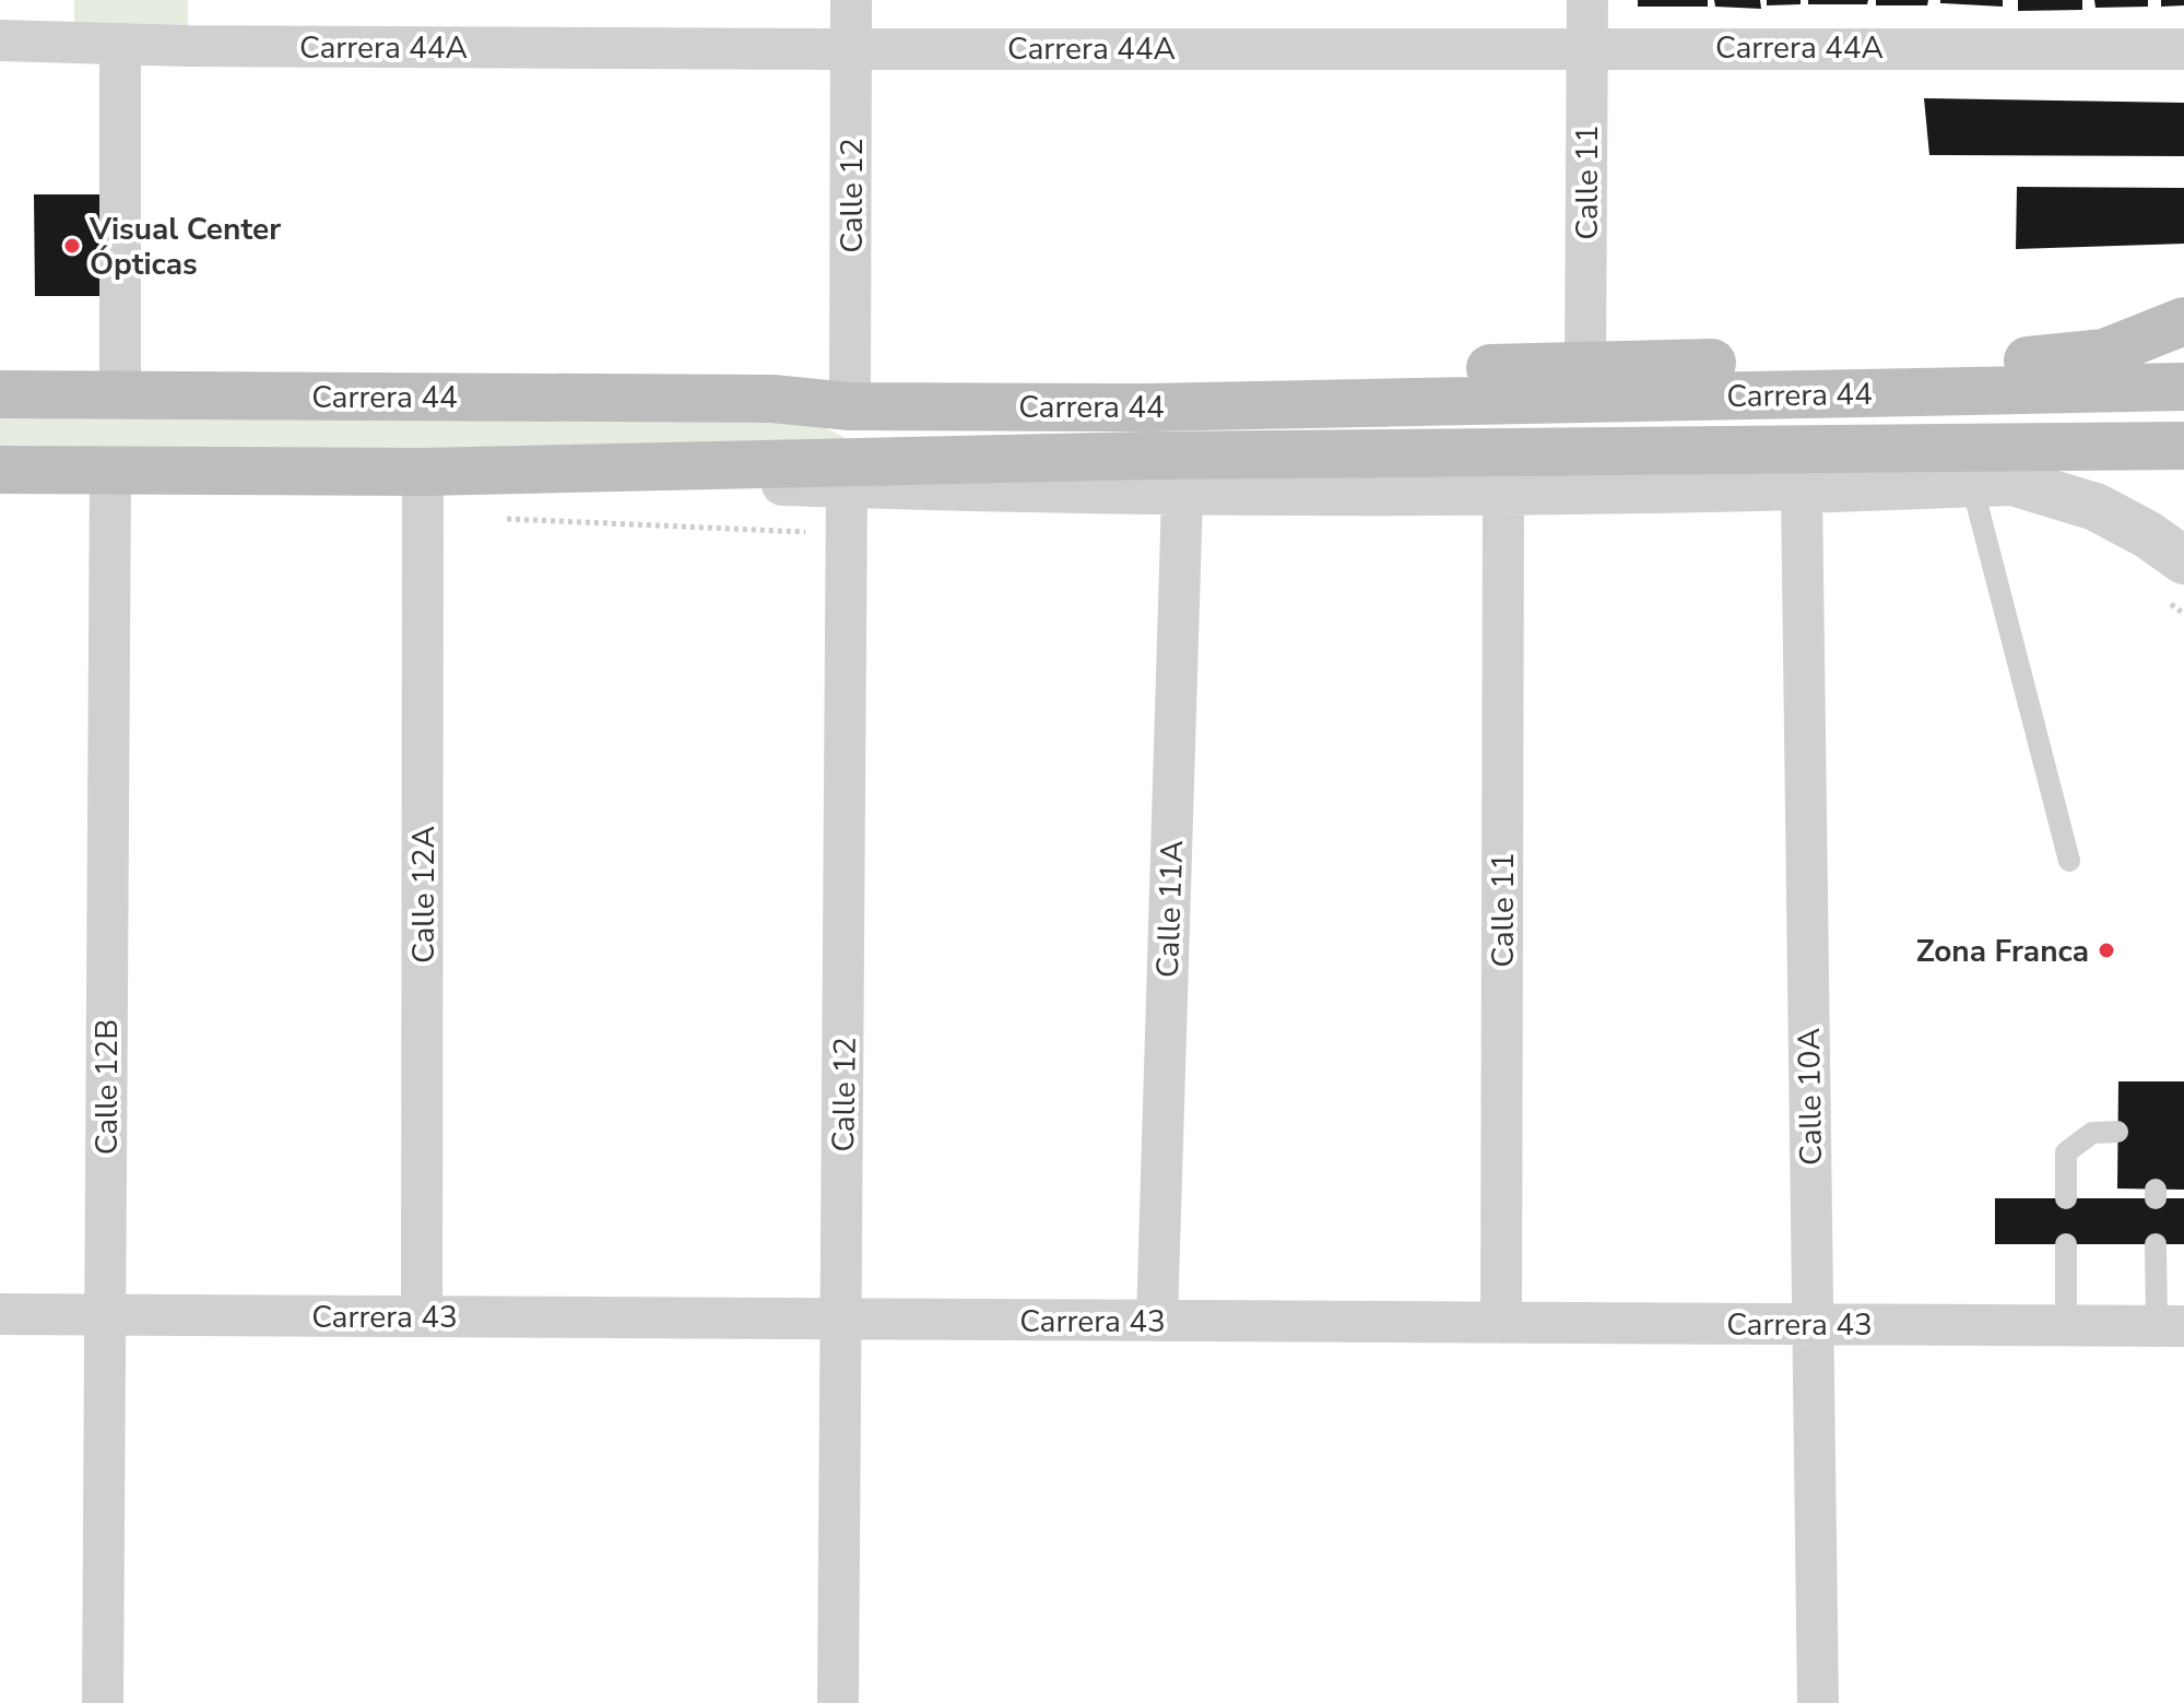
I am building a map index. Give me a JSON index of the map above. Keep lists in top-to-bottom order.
{
  "streets": {
    "main road": ["Carrera 44"],
    "street": [
      "Carrera 44A",
      "Calle 11",
      "Calle 12",
      "Calle 12A",
      "Calle 11A",
      "Calle 12B",
      "Calle 10A",
      "Carrera 43"
    ]
  },
  "crossings": [
    ["Carrera 44A", "Calle 11"],
    ["Carrera 44A", "Calle 12"],
    ["Calle 11", "Carrera 44"],
    ["Calle 11", "Carrera 43"],
    ["Calle 12", "Carrera 44"],
    ["Calle 12", "Carrera 43"],
    ["Carrera 44", "Calle 12A"],
    ["Carrera 44", "Calle 11A"],
    ["Carrera 44", "Calle 12B"],
    ["Carrera 44", "Calle 10A"],
    ["Calle 12A", "Carrera 43"],
    ["Calle 11A", "Carrera 43"],
    ["Calle 12B", "Carrera 43"],
    ["Calle 10A", "Carrera 43"]
  ],
  "places": ["Visual Center Ópticas", "Zona Franca"]
}
